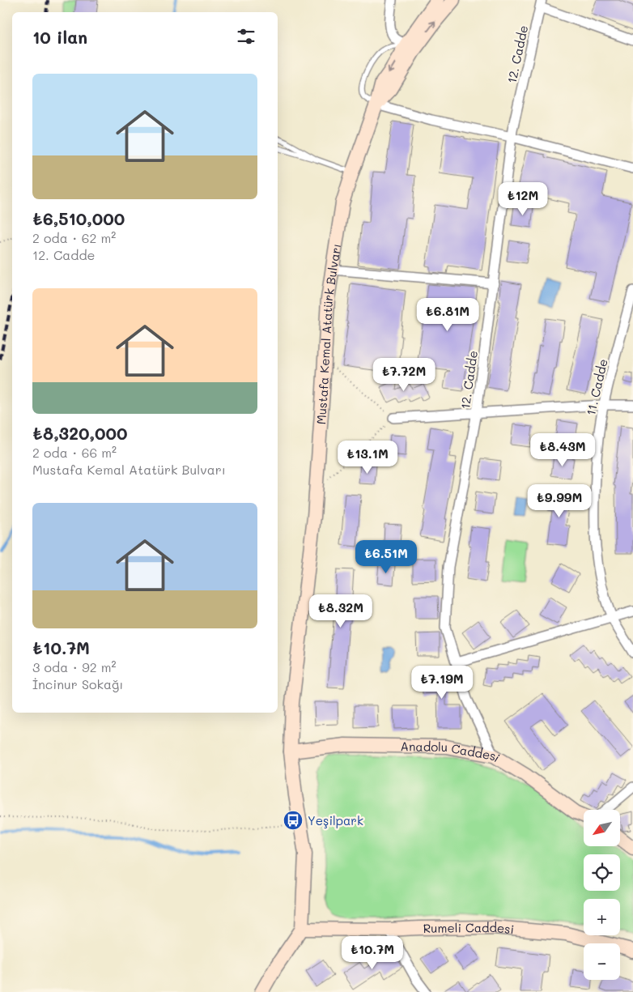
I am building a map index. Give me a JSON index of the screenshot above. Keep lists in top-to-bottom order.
{
  "streets": {
    "street": [
      "12. Cadde",
      "Mustafa Kemal Atatürk Bulvarı",
      "11. Cadde",
      "Anadolu Caddesi",
      "Rumeli Caddesi"
    ]
  },
  "crossings": [
    ["12. Cadde", "Anadolu Caddesi"],
    ["Mustafa Kemal Atatürk Bulvarı", "Anadolu Caddesi"],
    ["Mustafa Kemal Atatürk Bulvarı", "Rumeli Caddesi"]
  ],
  "places": {
    "bus stop": ["Yeşilpark"]
  },
  "north": "bottom left",
  "page": {
    "heading": "10 ilan",
    "list": [
      {
        "name": "₺6,510,000",
        "note": "2 oda · 62 m² · 12. Cadde"
      },
      {
        "name": "₺8,320,000",
        "note": "2 oda · 66 m² · Mustafa Kemal Atatürk Bulvarı"
      },
      {
        "name": "₺10.7M",
        "note": "3 oda · 92 m² · İncinur Sokağı"
      }
    ],
    "price": [
      "₺12M",
      "₺6.81M",
      "₺7.72M",
      "₺8.43M",
      "₺13.1M",
      "₺9.99M",
      "₺6.51M",
      "₺8.32M",
      "₺7.19M",
      "₺10.7M"
    ],
    "map_buttons": ["+", "−"]
  }
}
